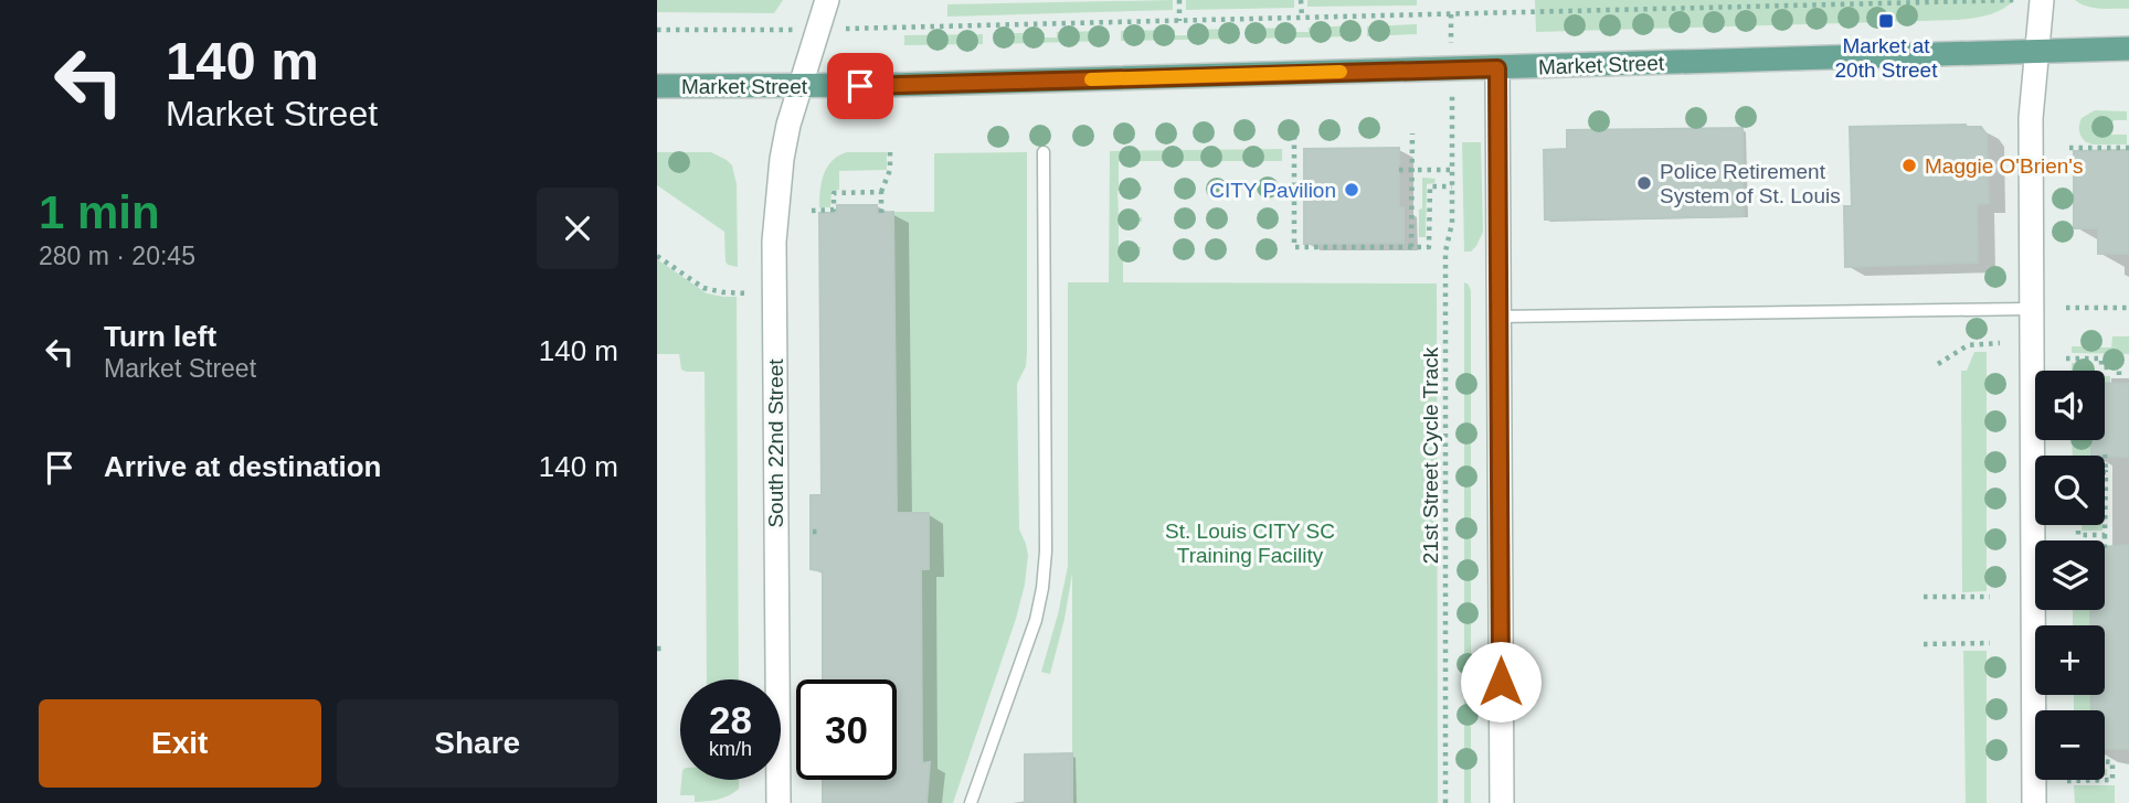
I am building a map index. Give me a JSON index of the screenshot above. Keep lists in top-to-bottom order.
{
  "streets": {
    "main road": ["Market Street"],
    "street": ["South 22nd Street"],
    "path": ["21st Street Cycle Track"]
  },
  "crossings": [
    ["Market Street", "South 22nd Street"]
  ],
  "parks": ["St. Louis CITY SC Training Facility"],
  "places": {
    "transit": ["Market at 20th Street"],
    "other": ["Maggie O'Brien's", "Police Retirement System of St. Louis", "CITY Pavilion"]
  },
  "page": {
    "turn": ["140 m", "Market Street"],
    "heading": ["1 min", "280 m · 20:45"],
    "list": [
      {
        "name": "Turn left",
        "note": "Market Street",
        "value": "140 m"
      },
      {
        "name": "Arrive at destination",
        "value": "140 m"
      }
    ],
    "map_buttons": ["+", "−"],
    "speed": "28 km/h",
    "limit": "30",
    "buttons": ["Exit", "Share"]
  }
}
